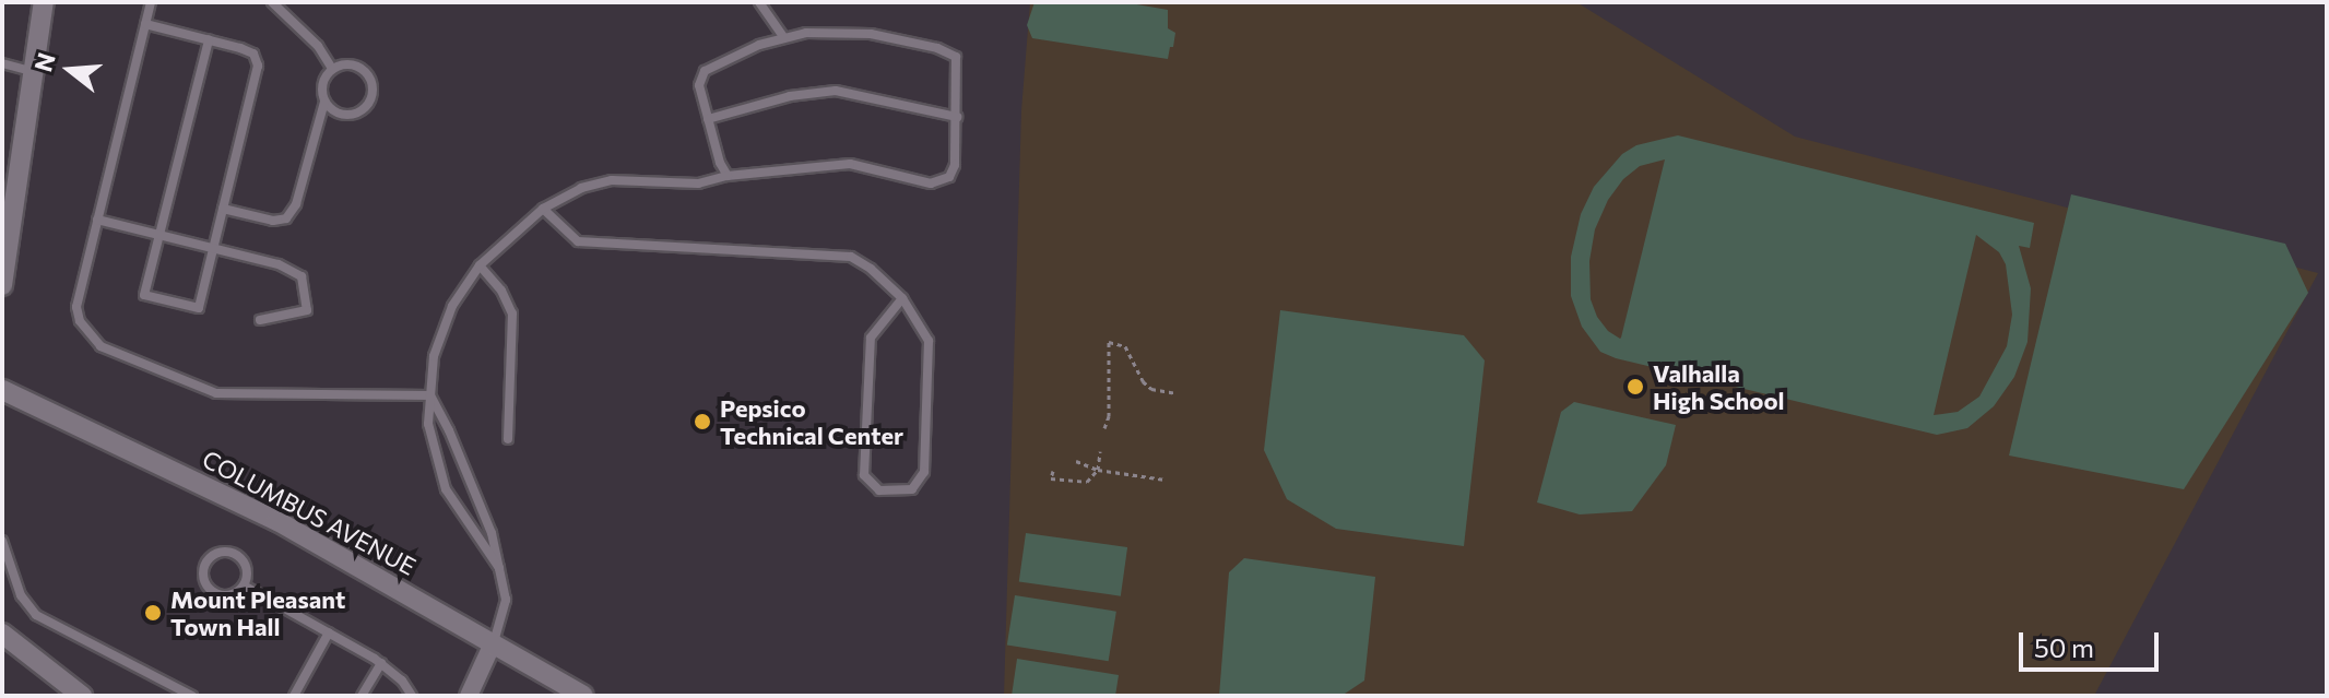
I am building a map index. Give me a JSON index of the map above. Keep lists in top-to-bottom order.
{
  "streets": {
    "street": ["COLUMBUS AVENUE"]
  },
  "places": ["Valhalla High School", "Pepsico Technical Center", "Mount Pleasant Town Hall"],
  "scale_bar": "50 m",
  "north": "left"
}
